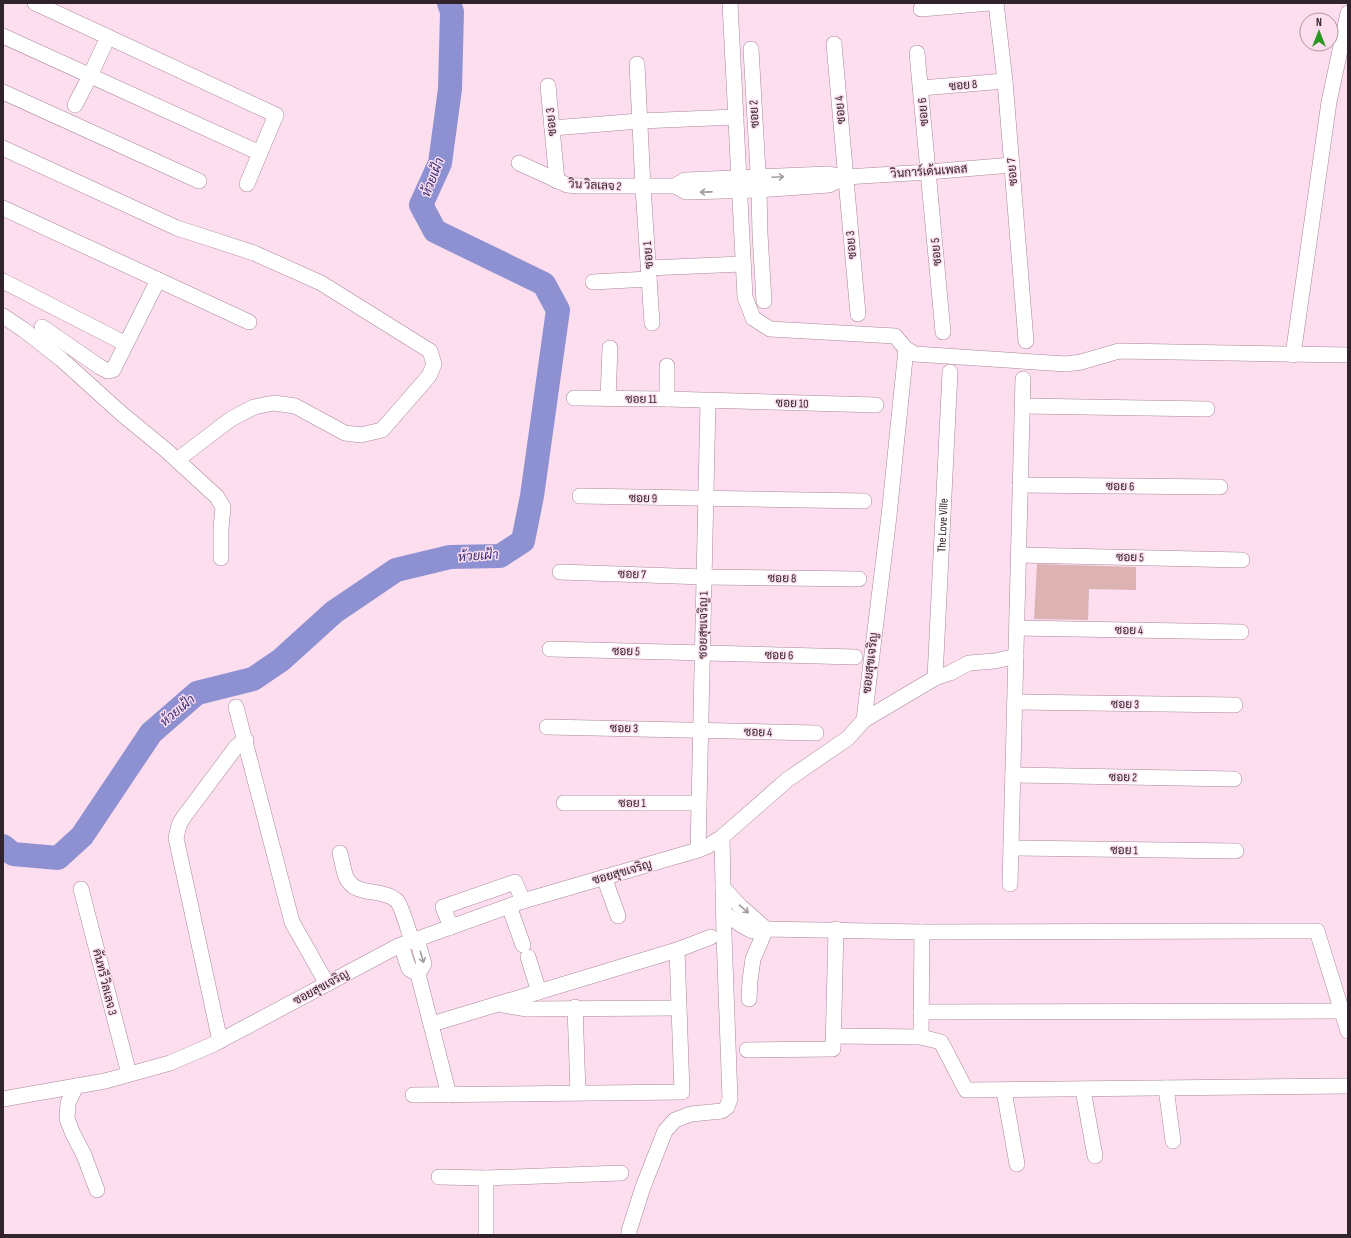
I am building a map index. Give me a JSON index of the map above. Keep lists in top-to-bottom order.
{
  "streets": {
    "street": [
      "ซอย 8",
      "ซอย 4",
      "ซอย 6",
      "ซอย 2",
      "ซอย 3",
      "วินการ์เด้นเพลส",
      "ซอย 7",
      "วิน วิลเลจ 2",
      "ซอย 5",
      "ซอย 1",
      "ซอย 11",
      "ซอย 10",
      "ซอย 9",
      "The Love Ville",
      "ซอยสุขเจริญ 1",
      "ซอยสุขเจริญ",
      "คันทรี วิลเลจ 3"
    ]
  },
  "crossings": [
    ["ซอย 8", "ซอย 6"],
    ["ซอย 8", "ซอย 7"],
    ["ซอย 8", "ซอยสุขเจริญ 1"],
    ["ซอย 4", "ซอย 3"],
    ["ซอย 4", "วินการ์เด้นเพลส"],
    ["ซอย 4", "ซอยสุขเจริญ 1"],
    ["ซอย 6", "วินการ์เด้นเพลส"],
    ["ซอย 6", "ซอย 5"],
    ["ซอย 6", "ซอยสุขเจริญ 1"],
    ["ซอย 2", "วินการ์เด้นเพลส"],
    ["ซอย 3", "วินการ์เด้นเพลส"],
    ["ซอย 3", "วิน วิลเลจ 2"],
    ["ซอย 3", "ซอยสุขเจริญ 1"],
    ["วินการ์เด้นเพลส", "ซอย 7"],
    ["วินการ์เด้นเพลส", "วิน วิลเลจ 2"],
    ["วินการ์เด้นเพลส", "ซอย 5"],
    ["ซอย 7", "ซอยสุขเจริญ 1"],
    ["วิน วิลเลจ 2", "ซอย 1"],
    ["ซอย 5", "ซอยสุขเจริญ 1"],
    ["ซอย 1", "ซอยสุขเจริญ 1"],
    ["ซอย 11", "ซอย 10"],
    ["ซอย 11", "ซอยสุขเจริญ 1"],
    ["ซอย 10", "ซอยสุขเจริญ 1"],
    ["ซอย 9", "ซอยสุขเจริญ 1"],
    ["ซอยสุขเจริญ 1", "ซอยสุขเจริญ"],
    ["ซอยสุขเจริญ", "คันทรี วิลเลจ 3"]
  ],
  "water": ["ห้วยเฝ้า"],
  "north": "top"
}
